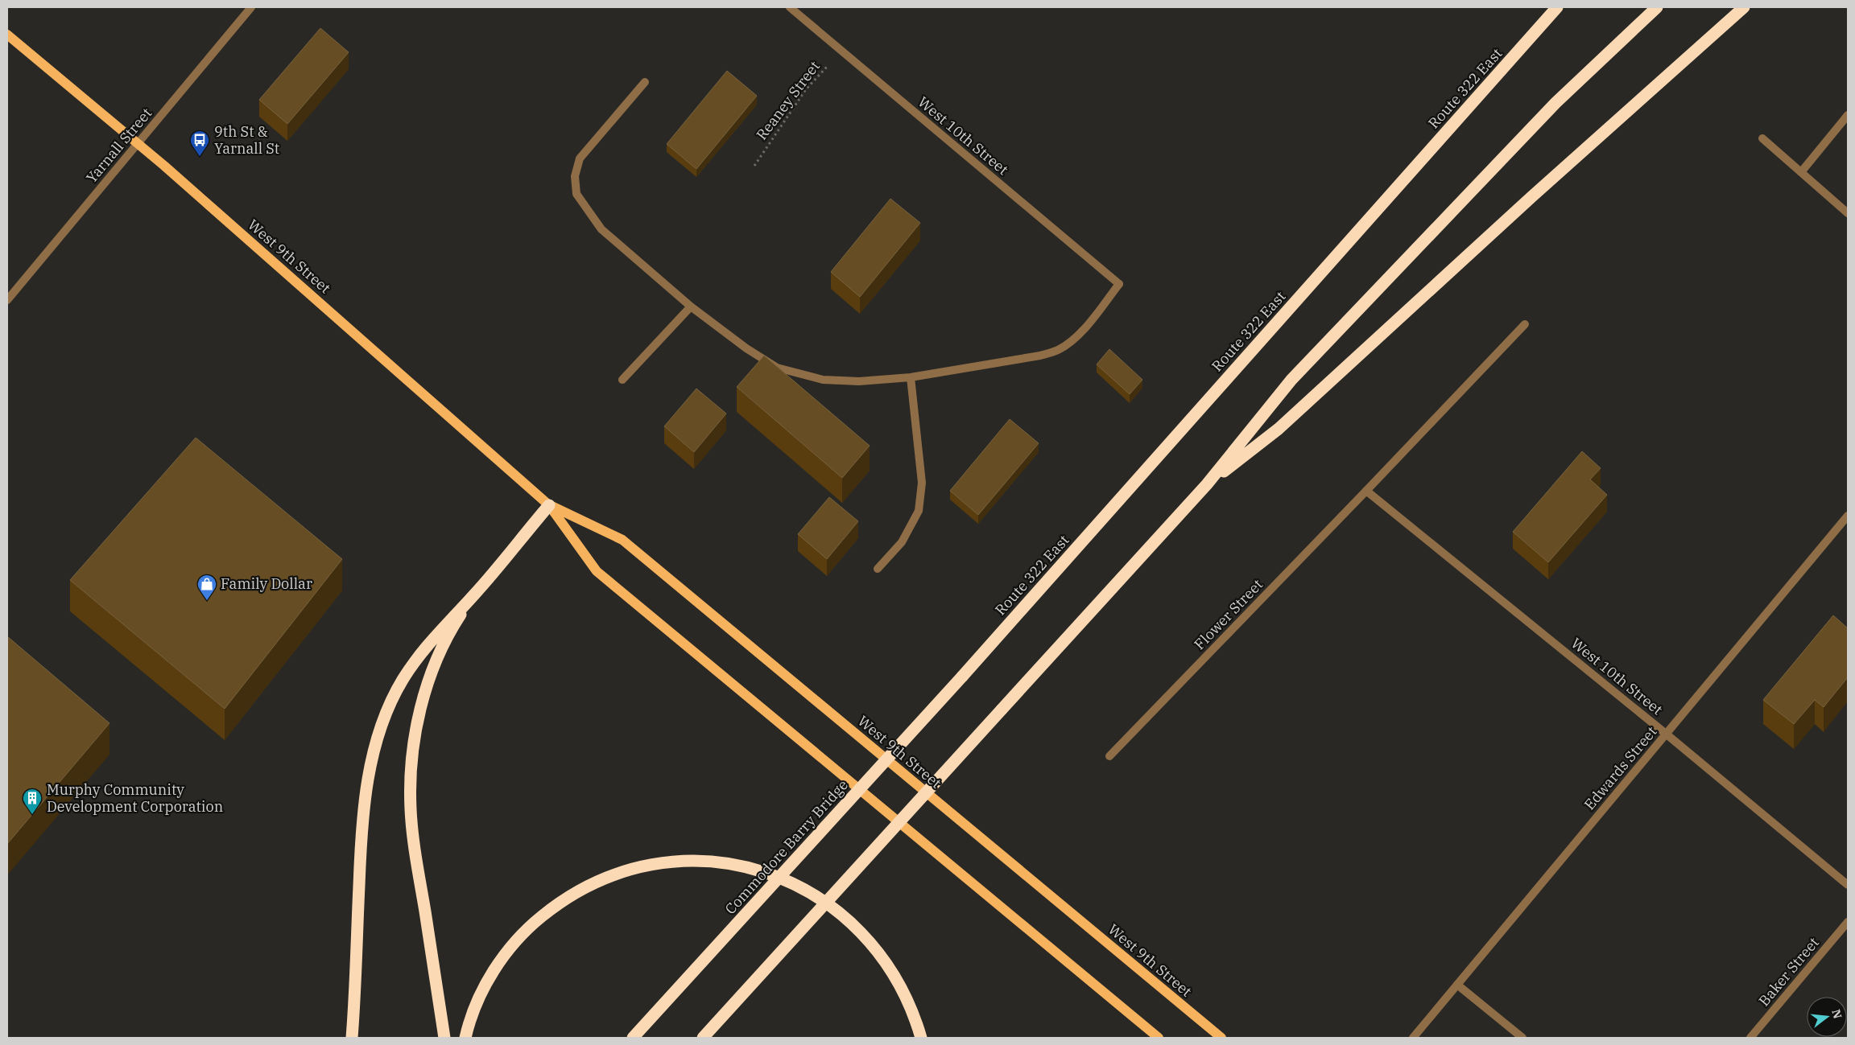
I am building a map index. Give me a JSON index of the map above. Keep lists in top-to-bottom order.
{
  "streets": {
    "highway": ["Route 322 East", "Commodore Barry Bridge"],
    "main road": ["West 9th Street"],
    "street": [
      "West 10th Street",
      "Yarnall Street",
      "Flower Street",
      "Edwards Street",
      "Baker Street"
    ],
    "path": ["Reaney Street"]
  },
  "crossings": [
    ["Route 322 East", "Commodore Barry Bridge"],
    ["Reaney Street", "West 10th Street"],
    ["West 10th Street", "Flower Street"],
    ["West 10th Street", "Edwards Street"],
    ["Yarnall Street", "West 9th Street"]
  ],
  "places": {
    "bus stop": ["9th St & Yarnall St"],
    "shop": ["Family Dollar"],
    "building": ["Murphy Community Development Corporation"]
  },
  "north": "right"
}
